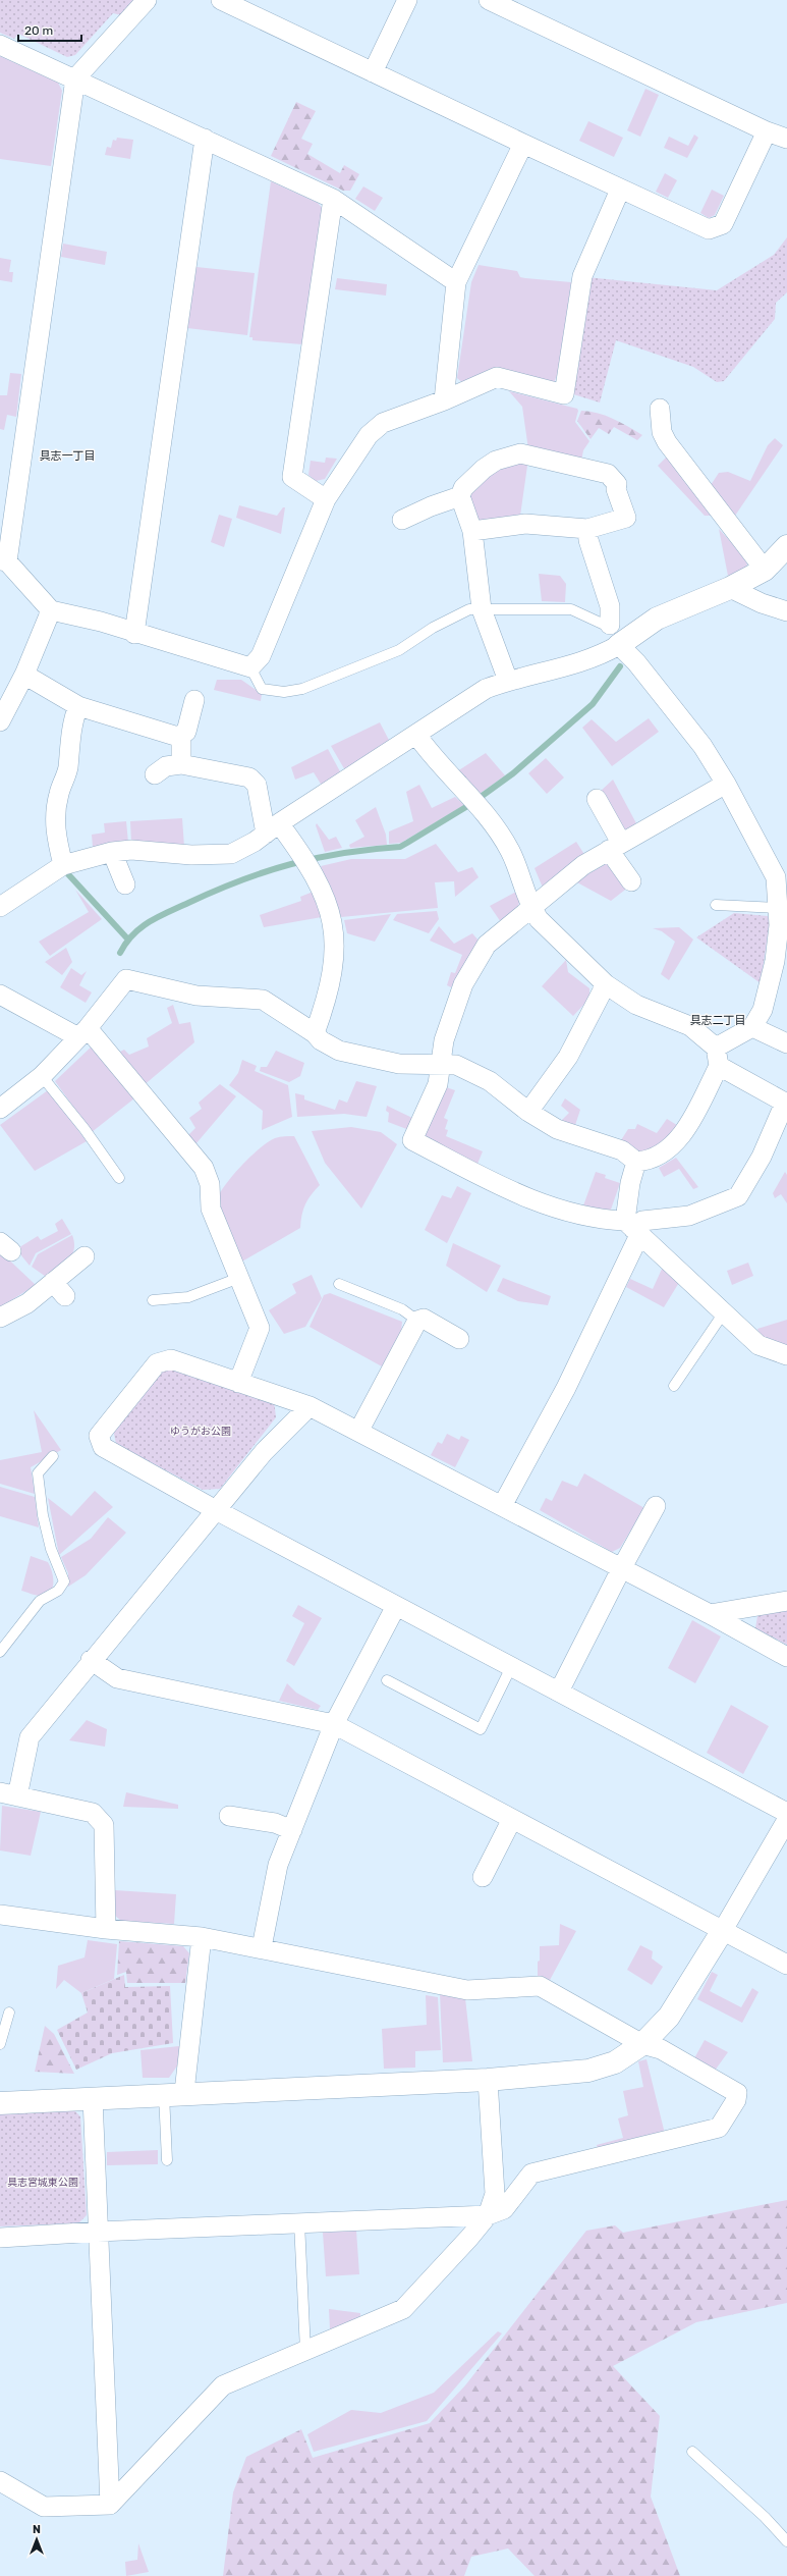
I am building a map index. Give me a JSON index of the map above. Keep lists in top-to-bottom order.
{
  "districts": ["具志一丁目", "具志二丁目"],
  "parks": ["ゆうがお公園", "具志宮城東公園"],
  "scale_bar": "20 m",
  "north": "top"
}
